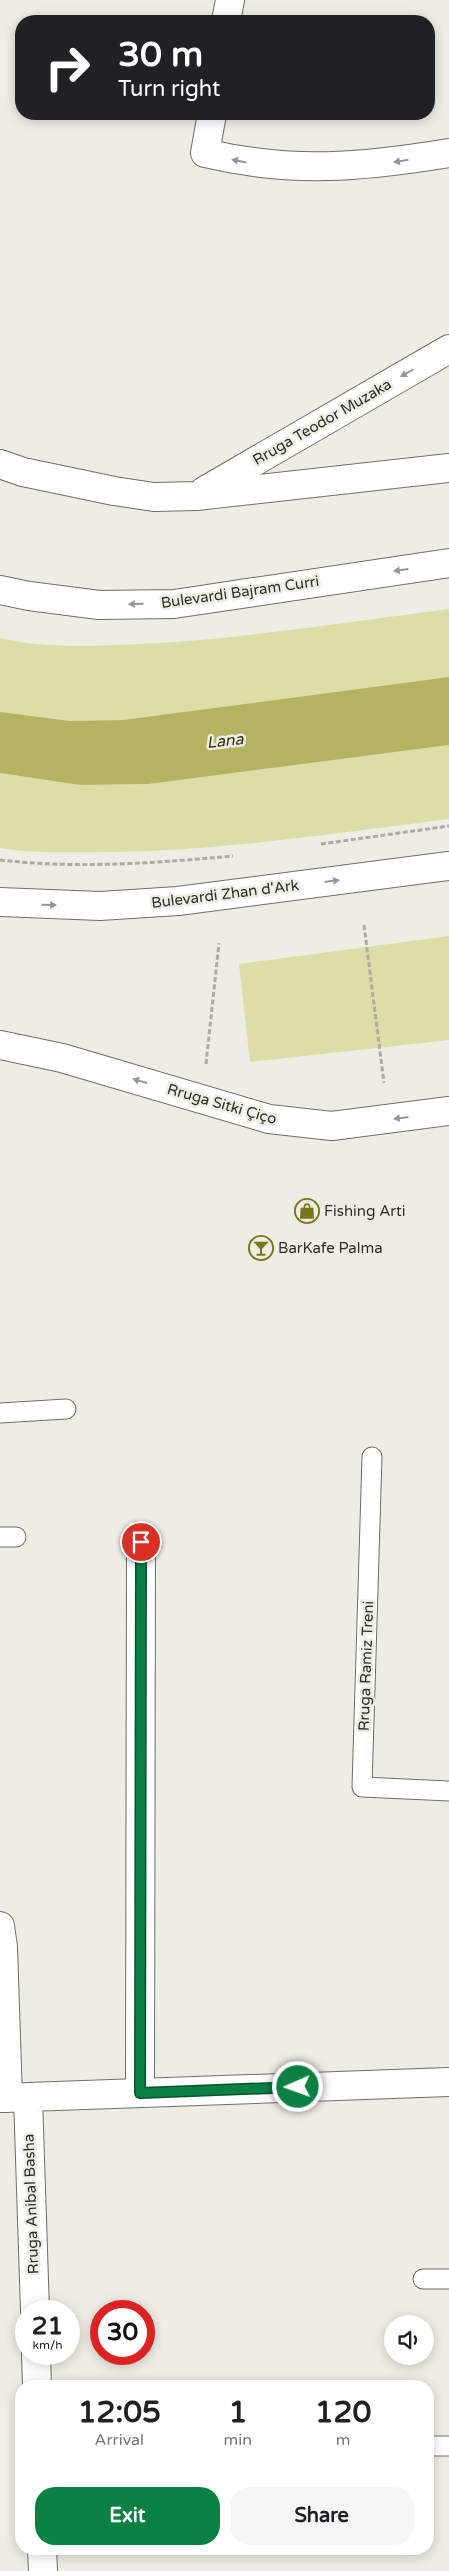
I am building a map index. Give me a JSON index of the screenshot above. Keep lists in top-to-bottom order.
{
  "streets": {
    "street": [
      "Rruga Teodor Muzaka",
      "Bulevardi Bajram Curri",
      "Bulevardi Zhan d'Ark",
      "Rruga Sitki Çiço",
      "Rruga Anibal Basha"
    ],
    "lane": ["Rruga Ramiz Treni"]
  },
  "one_way": ["Bulevardi Zhan d'Ark", "Rruga Sitki Çiço"],
  "water": ["Lana"],
  "places": {
    "shop": ["Fishing Arti"],
    "bar": ["BarKafe Palma"]
  },
  "page": {
    "turn": ["30 m", "Turn right"],
    "speed": "21 km/h",
    "limit": "30",
    "eta": [
      "12:05",
      "Arrival",
      "1",
      "min",
      "120",
      "m"
    ],
    "buttons": ["Exit", "Share"]
  }
}
